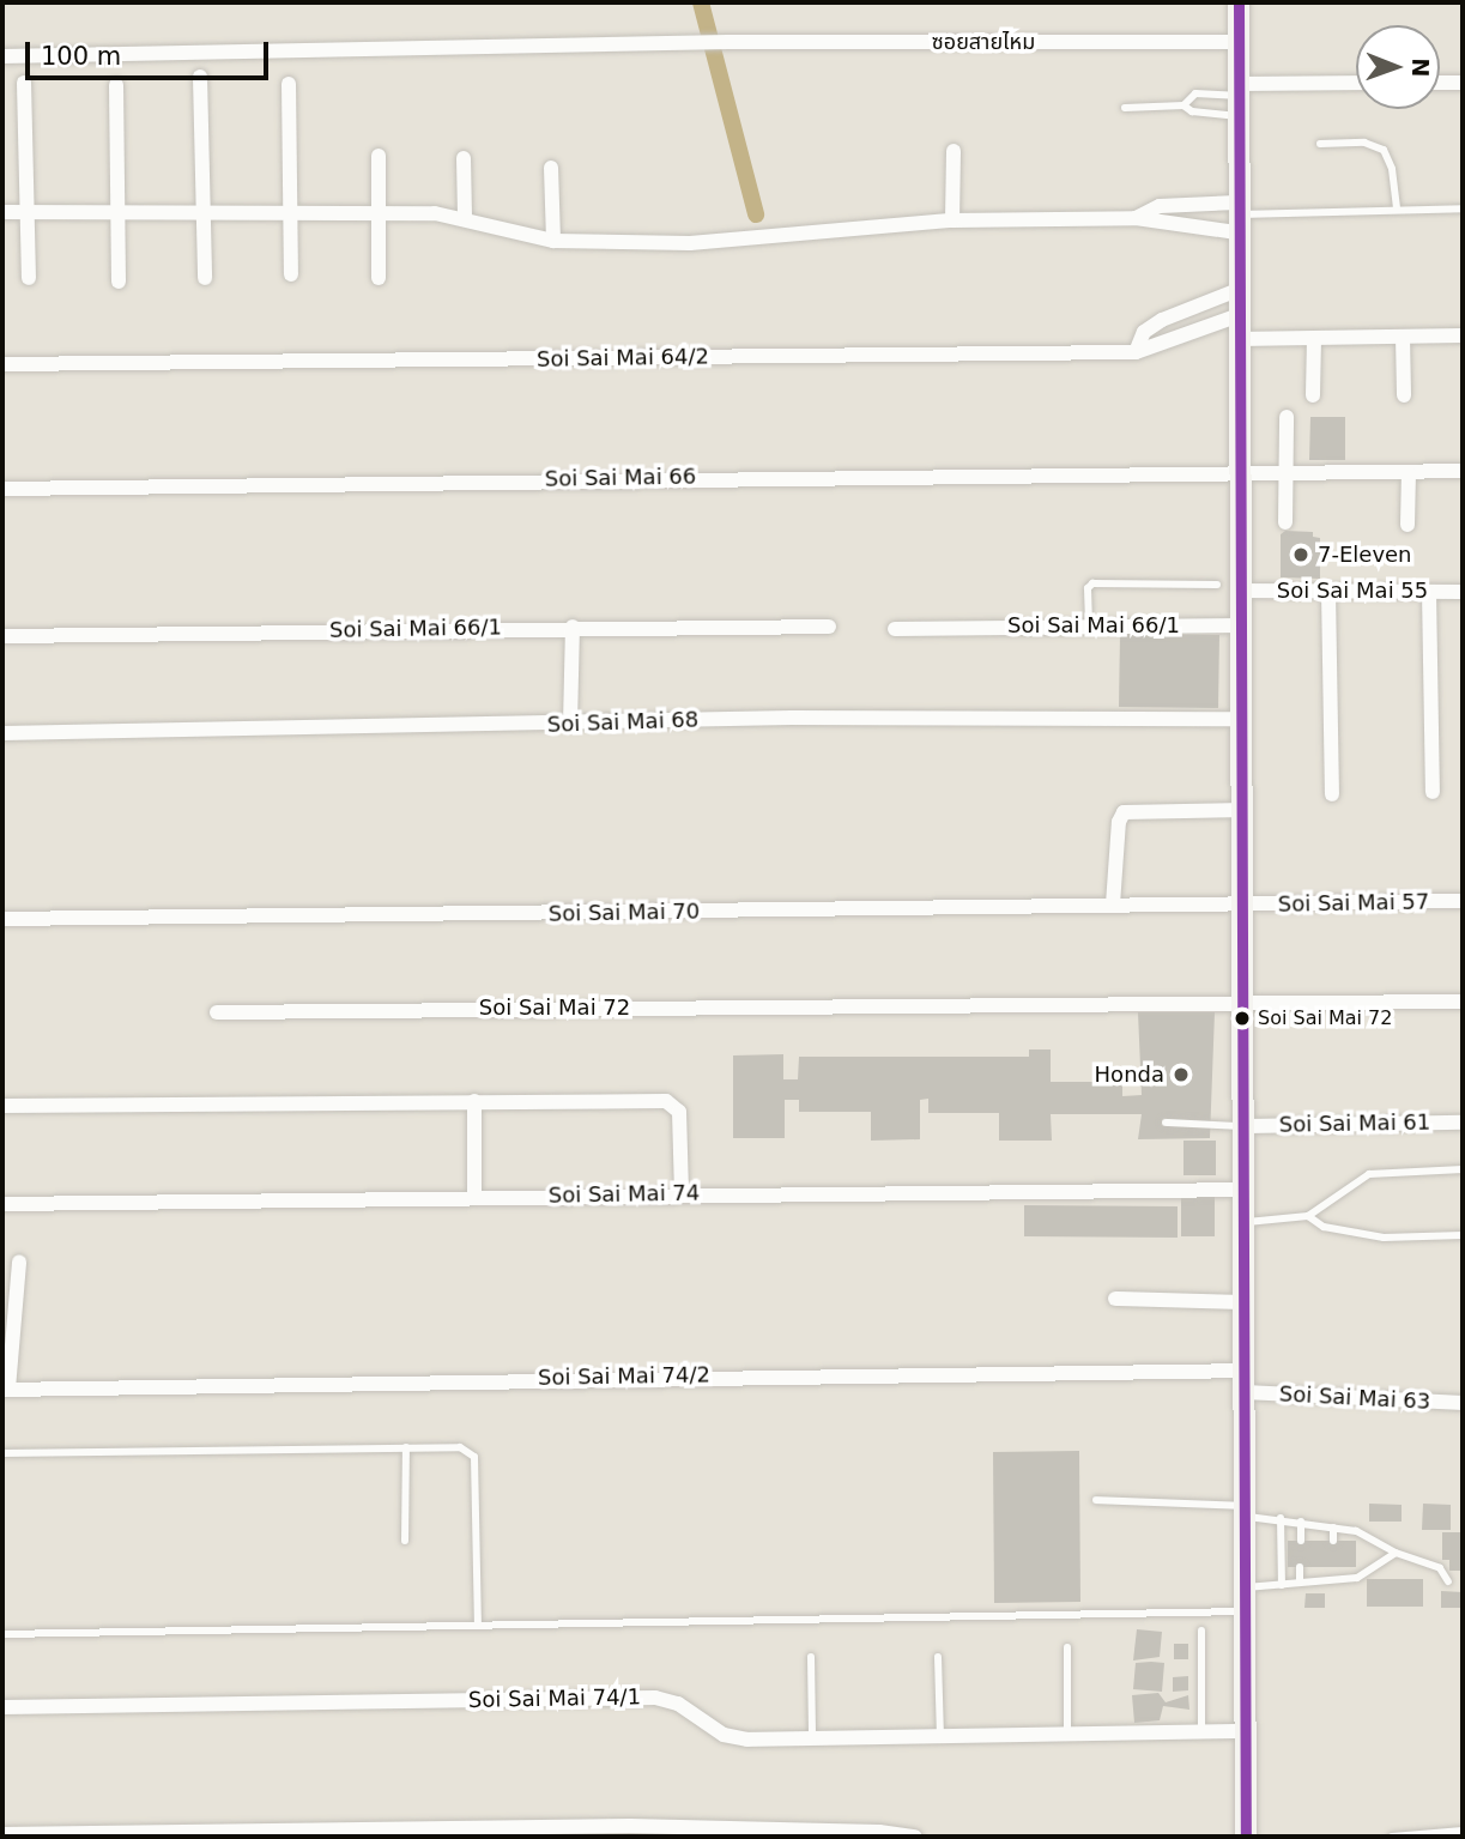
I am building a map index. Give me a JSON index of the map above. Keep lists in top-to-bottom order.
{
  "streets": {
    "street": [
      "ซอยสายไหม",
      "Soi Sai Mai 64/2",
      "Soi Sai Mai 66",
      "Soi Sai Mai 55",
      "Soi Sai Mai 66/1",
      "Soi Sai Mai 68",
      "Soi Sai Mai 57",
      "Soi Sai Mai 70",
      "Soi Sai Mai 72",
      "Soi Sai Mai 61",
      "Soi Sai Mai 74",
      "Soi Sai Mai 74/2",
      "Soi Sai Mai 63",
      "Soi Sai Mai 74/1"
    ]
  },
  "crossings": [
    ["Soi Sai Mai 57", "Soi Sai Mai 70"]
  ],
  "places": ["7-Eleven", "Soi Sai Mai 72", "Honda"],
  "scale_bar": "100 m",
  "north": "right"
}
